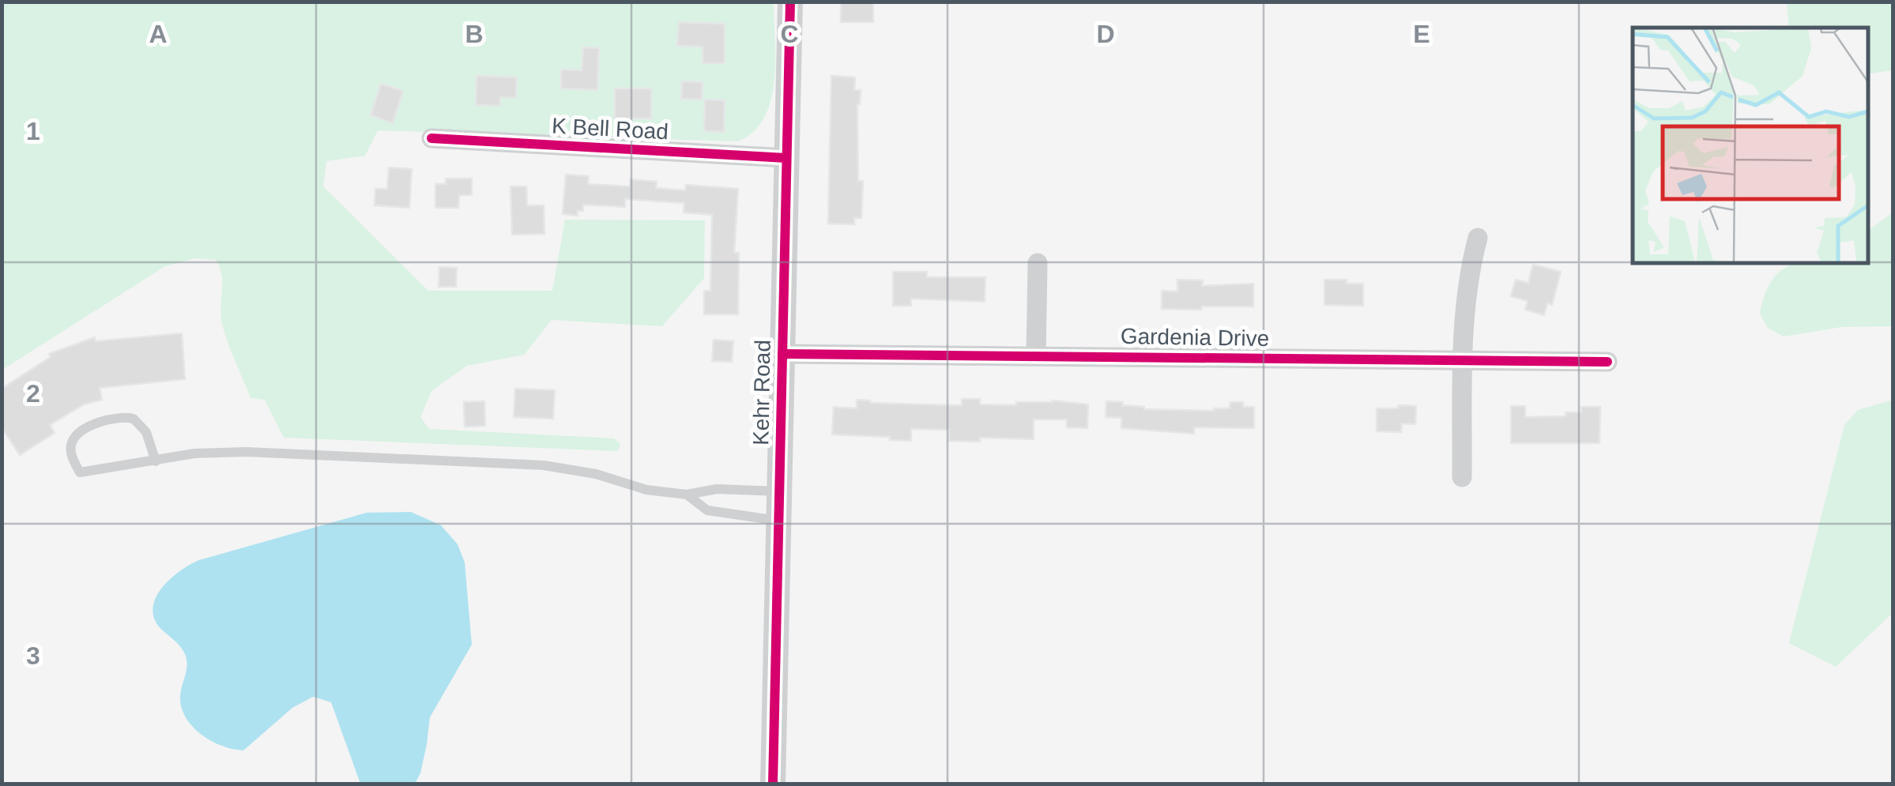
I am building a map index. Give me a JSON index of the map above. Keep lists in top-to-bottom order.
{
  "streets": {
    "street": ["K Bell Road", "Gardenia Drive", "Kehr Road"]
  },
  "crossings": [
    ["K Bell Road", "Kehr Road"],
    ["Gardenia Drive", "Kehr Road"]
  ],
  "grid": {
    "columns": [
      "A",
      "B",
      "C",
      "D",
      "E"
    ],
    "rows": ["1", "2", "3"]
  }
}
